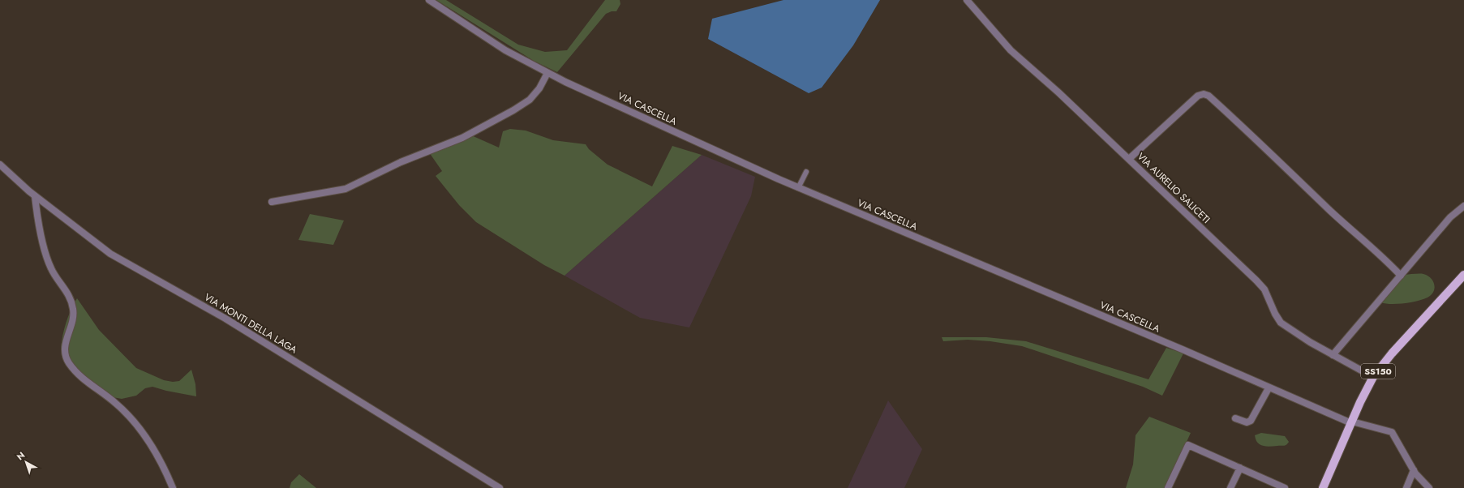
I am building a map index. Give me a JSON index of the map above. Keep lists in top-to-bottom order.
{
  "streets": {
    "main road": ["SS150"],
    "street": ["VIA CASCELLA", "VIA AURELIO SALICETI", "VIA MONTI DELLA LAGA"]
  },
  "crossings": [
    ["VIA CASCELLA", "SS150"],
    ["VIA AURELIO SALICETI", "SS150"]
  ],
  "north": "top left"
}
